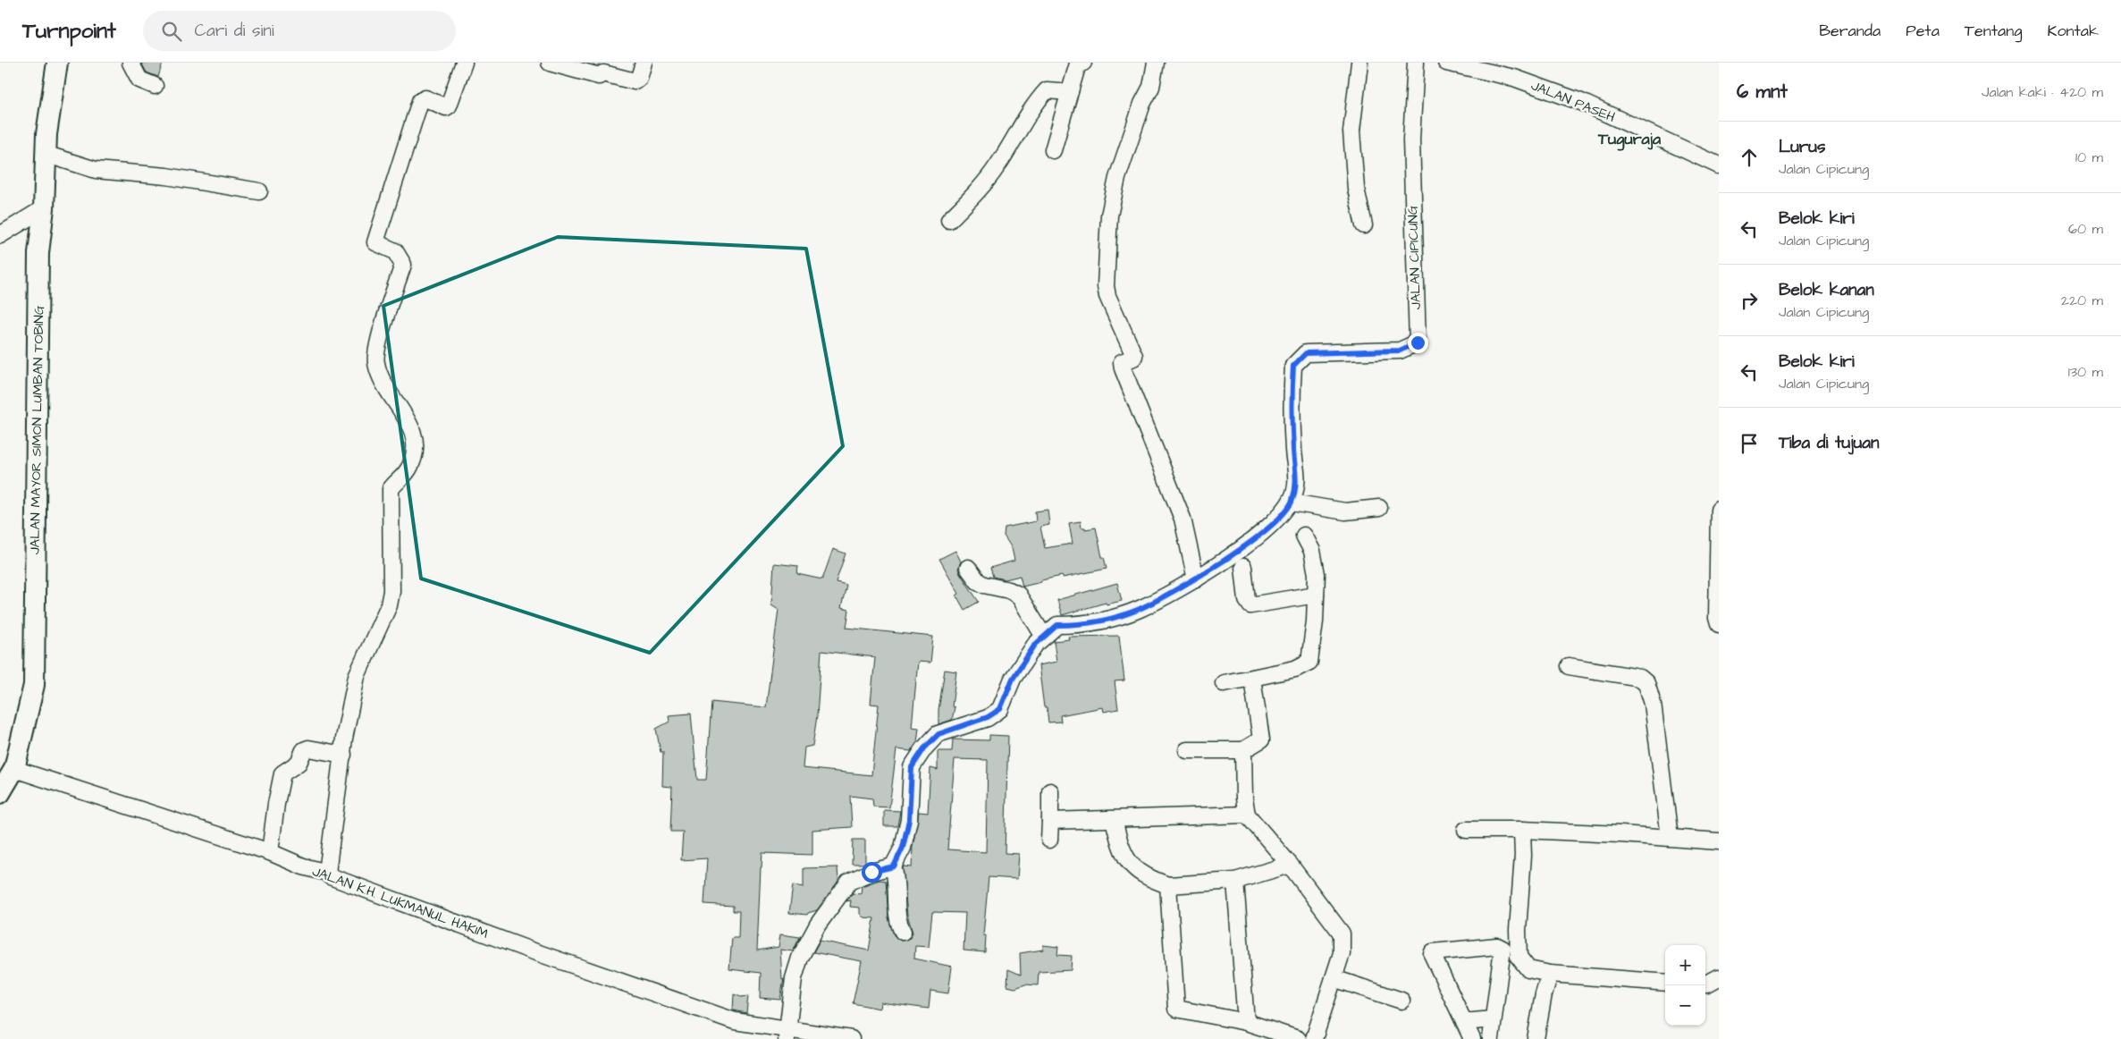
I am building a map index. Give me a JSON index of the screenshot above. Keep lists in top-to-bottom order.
{
  "streets": {
    "main road": ["JALAN MAYOR SIMON LUMBAN TOBING"],
    "street": ["JALAN PASEH", "JALAN CIPICUNG", "JALAN K.H. LUKMANUL HAKIM"]
  },
  "crossings": [
    ["JALAN MAYOR SIMON LUMBAN TOBING", "JALAN K.H. LUKMANUL HAKIM"]
  ],
  "districts": ["Tuguraja"],
  "page": {
    "header": "Turnpoint",
    "search": "Cari di sini",
    "nav": [
      "Beranda",
      "Peta",
      "Tentang",
      "Kontak"
    ],
    "heading": ["6 mnt", "Jalan kaki · 420 m"],
    "list": [
      ["Lurus", "Jalan Cipicung", "10 m"],
      ["Belok kiri", "Jalan Cipicung", "60 m"],
      ["Belok kanan", "Jalan Cipicung", "220 m"],
      ["Belok kiri", "Jalan Cipicung", "130 m"],
      "Tiba di tujuan"
    ],
    "map_buttons": ["+", "−"]
  }
}
